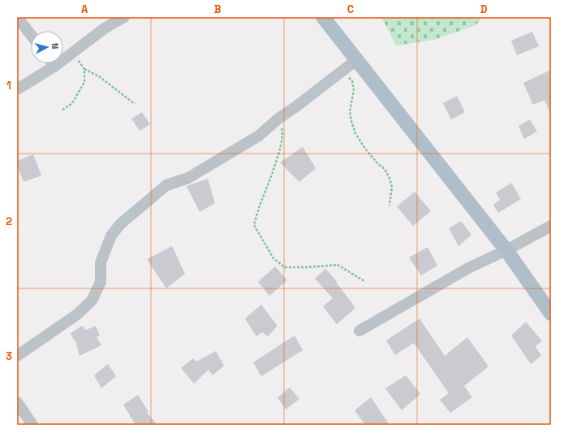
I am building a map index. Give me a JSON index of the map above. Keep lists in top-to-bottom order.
{
  "north": "right",
  "grid": {
    "columns": [
      "A",
      "B",
      "C",
      "D"
    ],
    "rows": ["1", "2", "3"]
  }
}
